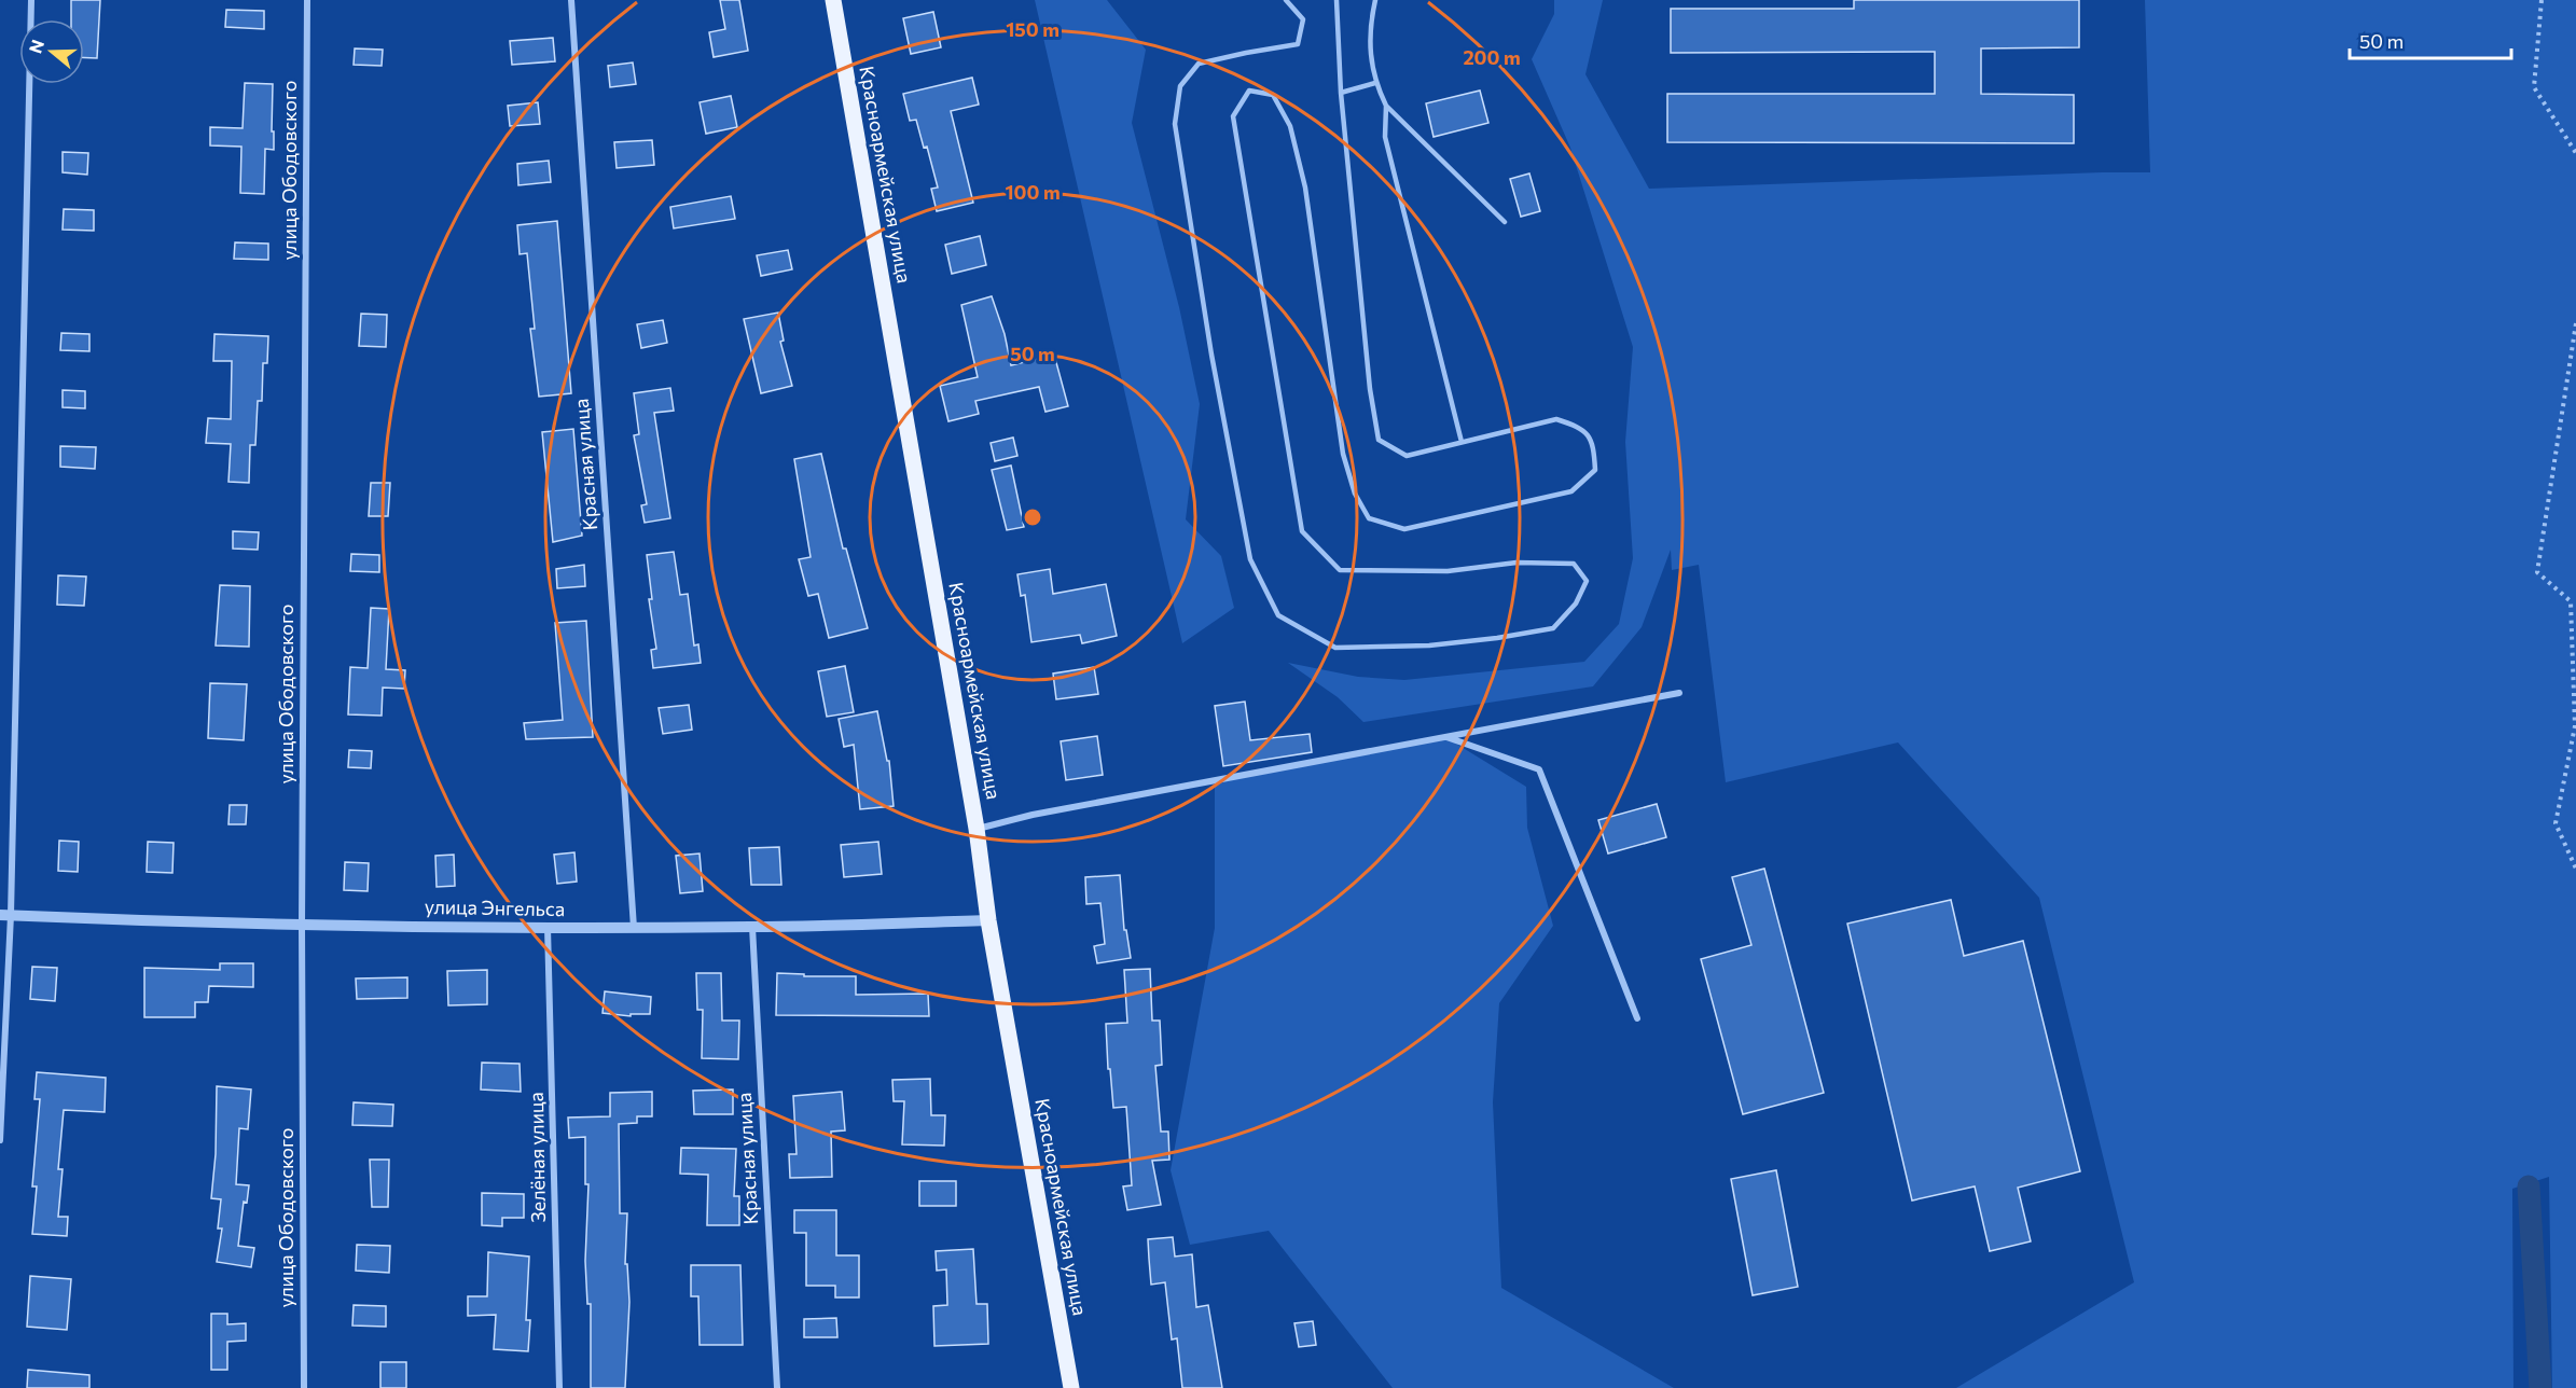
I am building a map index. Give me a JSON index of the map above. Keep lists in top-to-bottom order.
{
  "streets": {
    "main road": ["Красноармейская улица"],
    "street": [
      "улица Ободовского",
      "Красная улица",
      "улица Энгельса",
      "Зелёная улица"
    ]
  },
  "crossings": [
    ["улица Ободовского", "улица Энгельса"],
    ["Красноармейская улица", "улица Энгельса"],
    ["Красная улица", "улица Энгельса"],
    ["улица Энгельса", "Зелёная улица"]
  ],
  "scale_bar": "50 m",
  "north": "left",
  "rings": [
    "150 m",
    "200 m",
    "100 m",
    "50 m"
  ]
}
